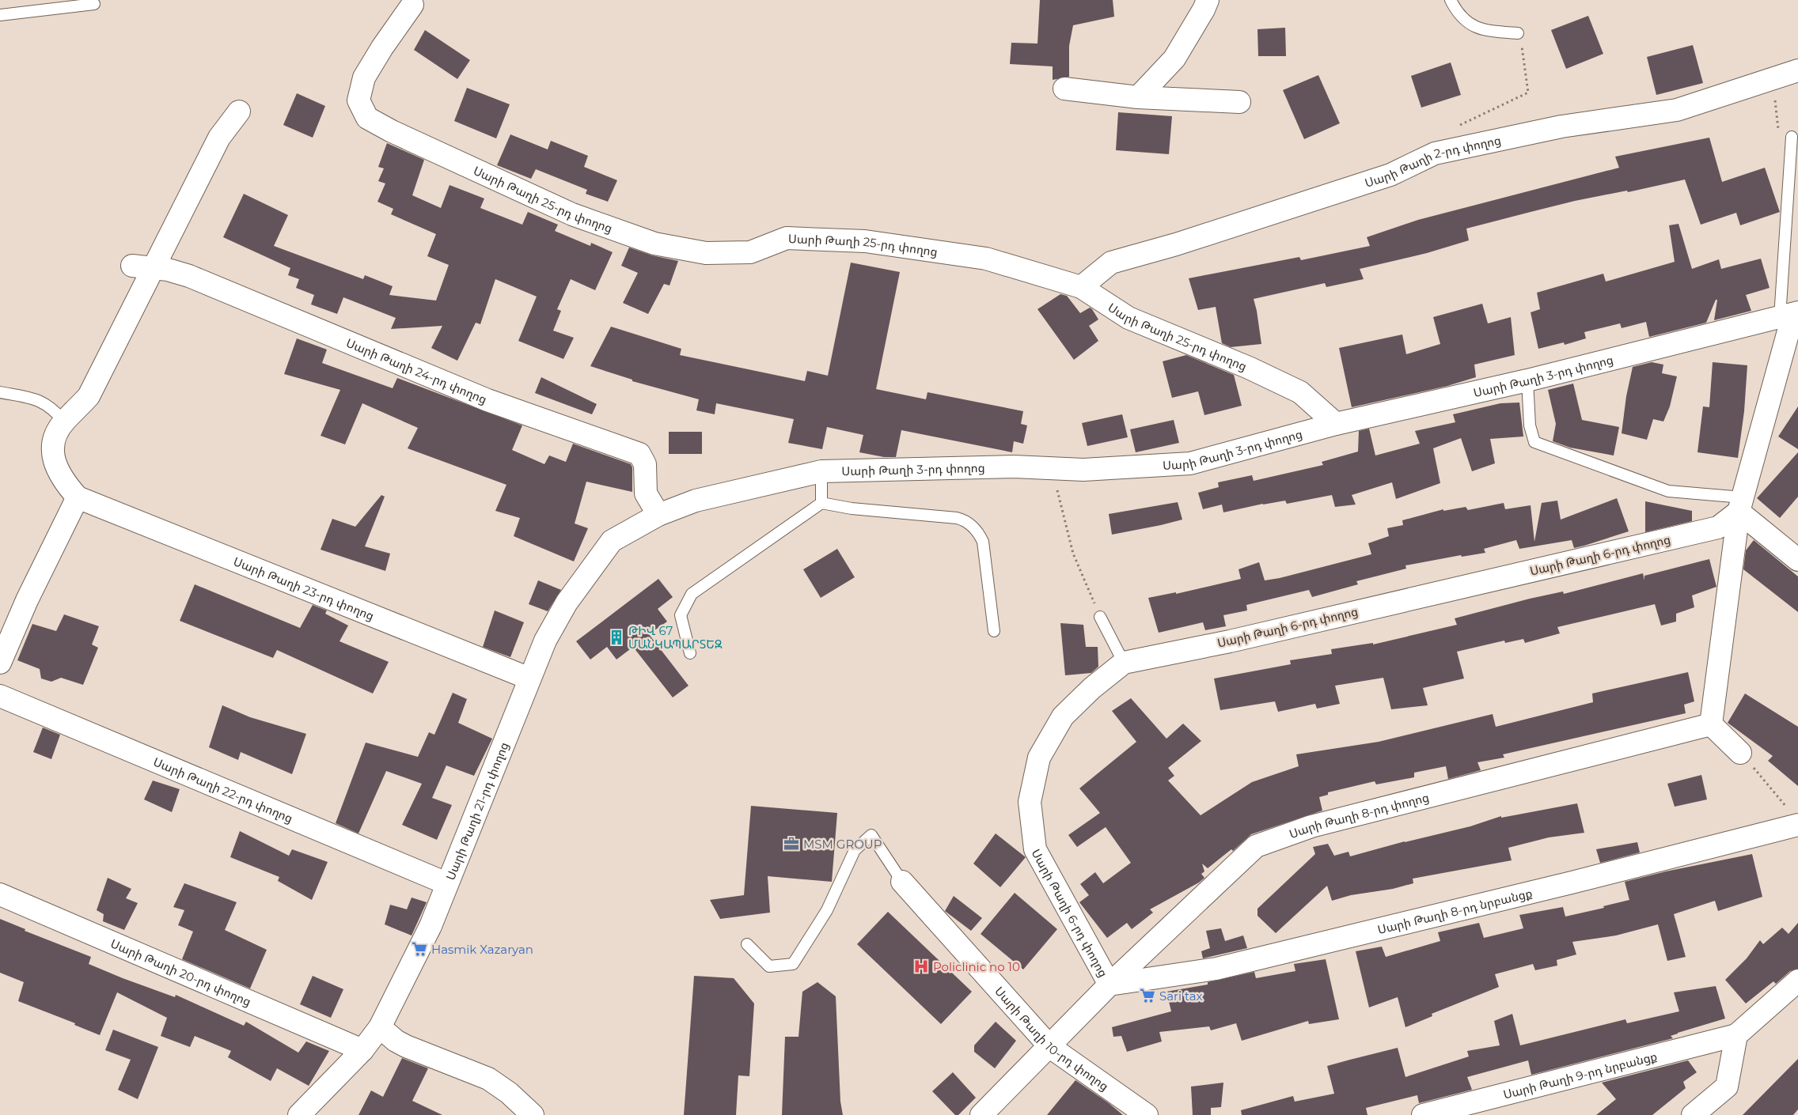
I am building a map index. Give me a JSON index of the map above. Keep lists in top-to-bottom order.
{
  "streets": {
    "street": [
      "Սարի Թաղի 2-րդ փողոց",
      "Սարի Թաղի 25-րդ փողոց",
      "Սարի Թաղի 24-րդ փողոց",
      "Սարի Թաղի 3-րդ փողոց",
      "Սարի Թաղի 6-րդ փողոց",
      "Սարի Թաղի 23-րդ փողոց",
      "Սարի Թաղի 22-րդ փողոց",
      "Սարի Թաղի 21-րդ փողոց",
      "Սարի Թաղի 8-րդ փողոց",
      "Սարի Թաղի 8-րդ նրբանցք",
      "Սարի Թաղի 20-րդ փողոց",
      "Սարի Թաղի 10-րդ փողոց",
      "Սարի Թաղի 9-րդ նրբանցք"
    ]
  },
  "crossings": [
    ["Սարի Թաղի 2-րդ փողոց", "Սարի Թաղի 25-րդ փողոց"],
    ["Սարի Թաղի 25-րդ փողոց", "Սարի Թաղի 3-րդ փողոց"],
    ["Սարի Թաղի 24-րդ փողոց", "Սարի Թաղի 3-րդ փողոց"],
    ["Սարի Թաղի 24-րդ փողոց", "Սարի Թաղի 21-րդ փողոց"],
    ["Սարի Թաղի 3-րդ փողոց", "Սարի Թաղի 21-րդ փողոց"],
    ["Սարի Թաղի 6-րդ փողոց", "Սարի Թաղի 8-րդ փողոց"],
    ["Սարի Թաղի 6-րդ փողոց", "Սարի Թաղի 8-րդ նրբանցք"],
    ["Սարի Թաղի 23-րդ փողոց", "Սարի Թաղի 21-րդ փողոց"],
    ["Սարի Թաղի 22-րդ փողոց", "Սարի Թաղի 21-րդ փողոց"],
    ["Սարի Թաղի 21-րդ փողոց", "Սարի Թաղի 20-րդ փողոց"],
    ["Սարի Թաղի 8-րդ փողոց", "Սարի Թաղի 8-րդ նրբանցք"],
    ["Սարի Թաղի 8-րդ փողոց", "Սարի Թաղի 10-րդ փողոց"]
  ],
  "places": {
    "building": ["ԹԻՎ 67 ՄԱՆԿԱՊԱՐՏԵԶ"],
    "office": ["MSM GROUP"],
    "supermarket": ["Hasmik Xazaryan", "Sari tax"],
    "hospital": ["Policlinic no 10"]
  }
}
